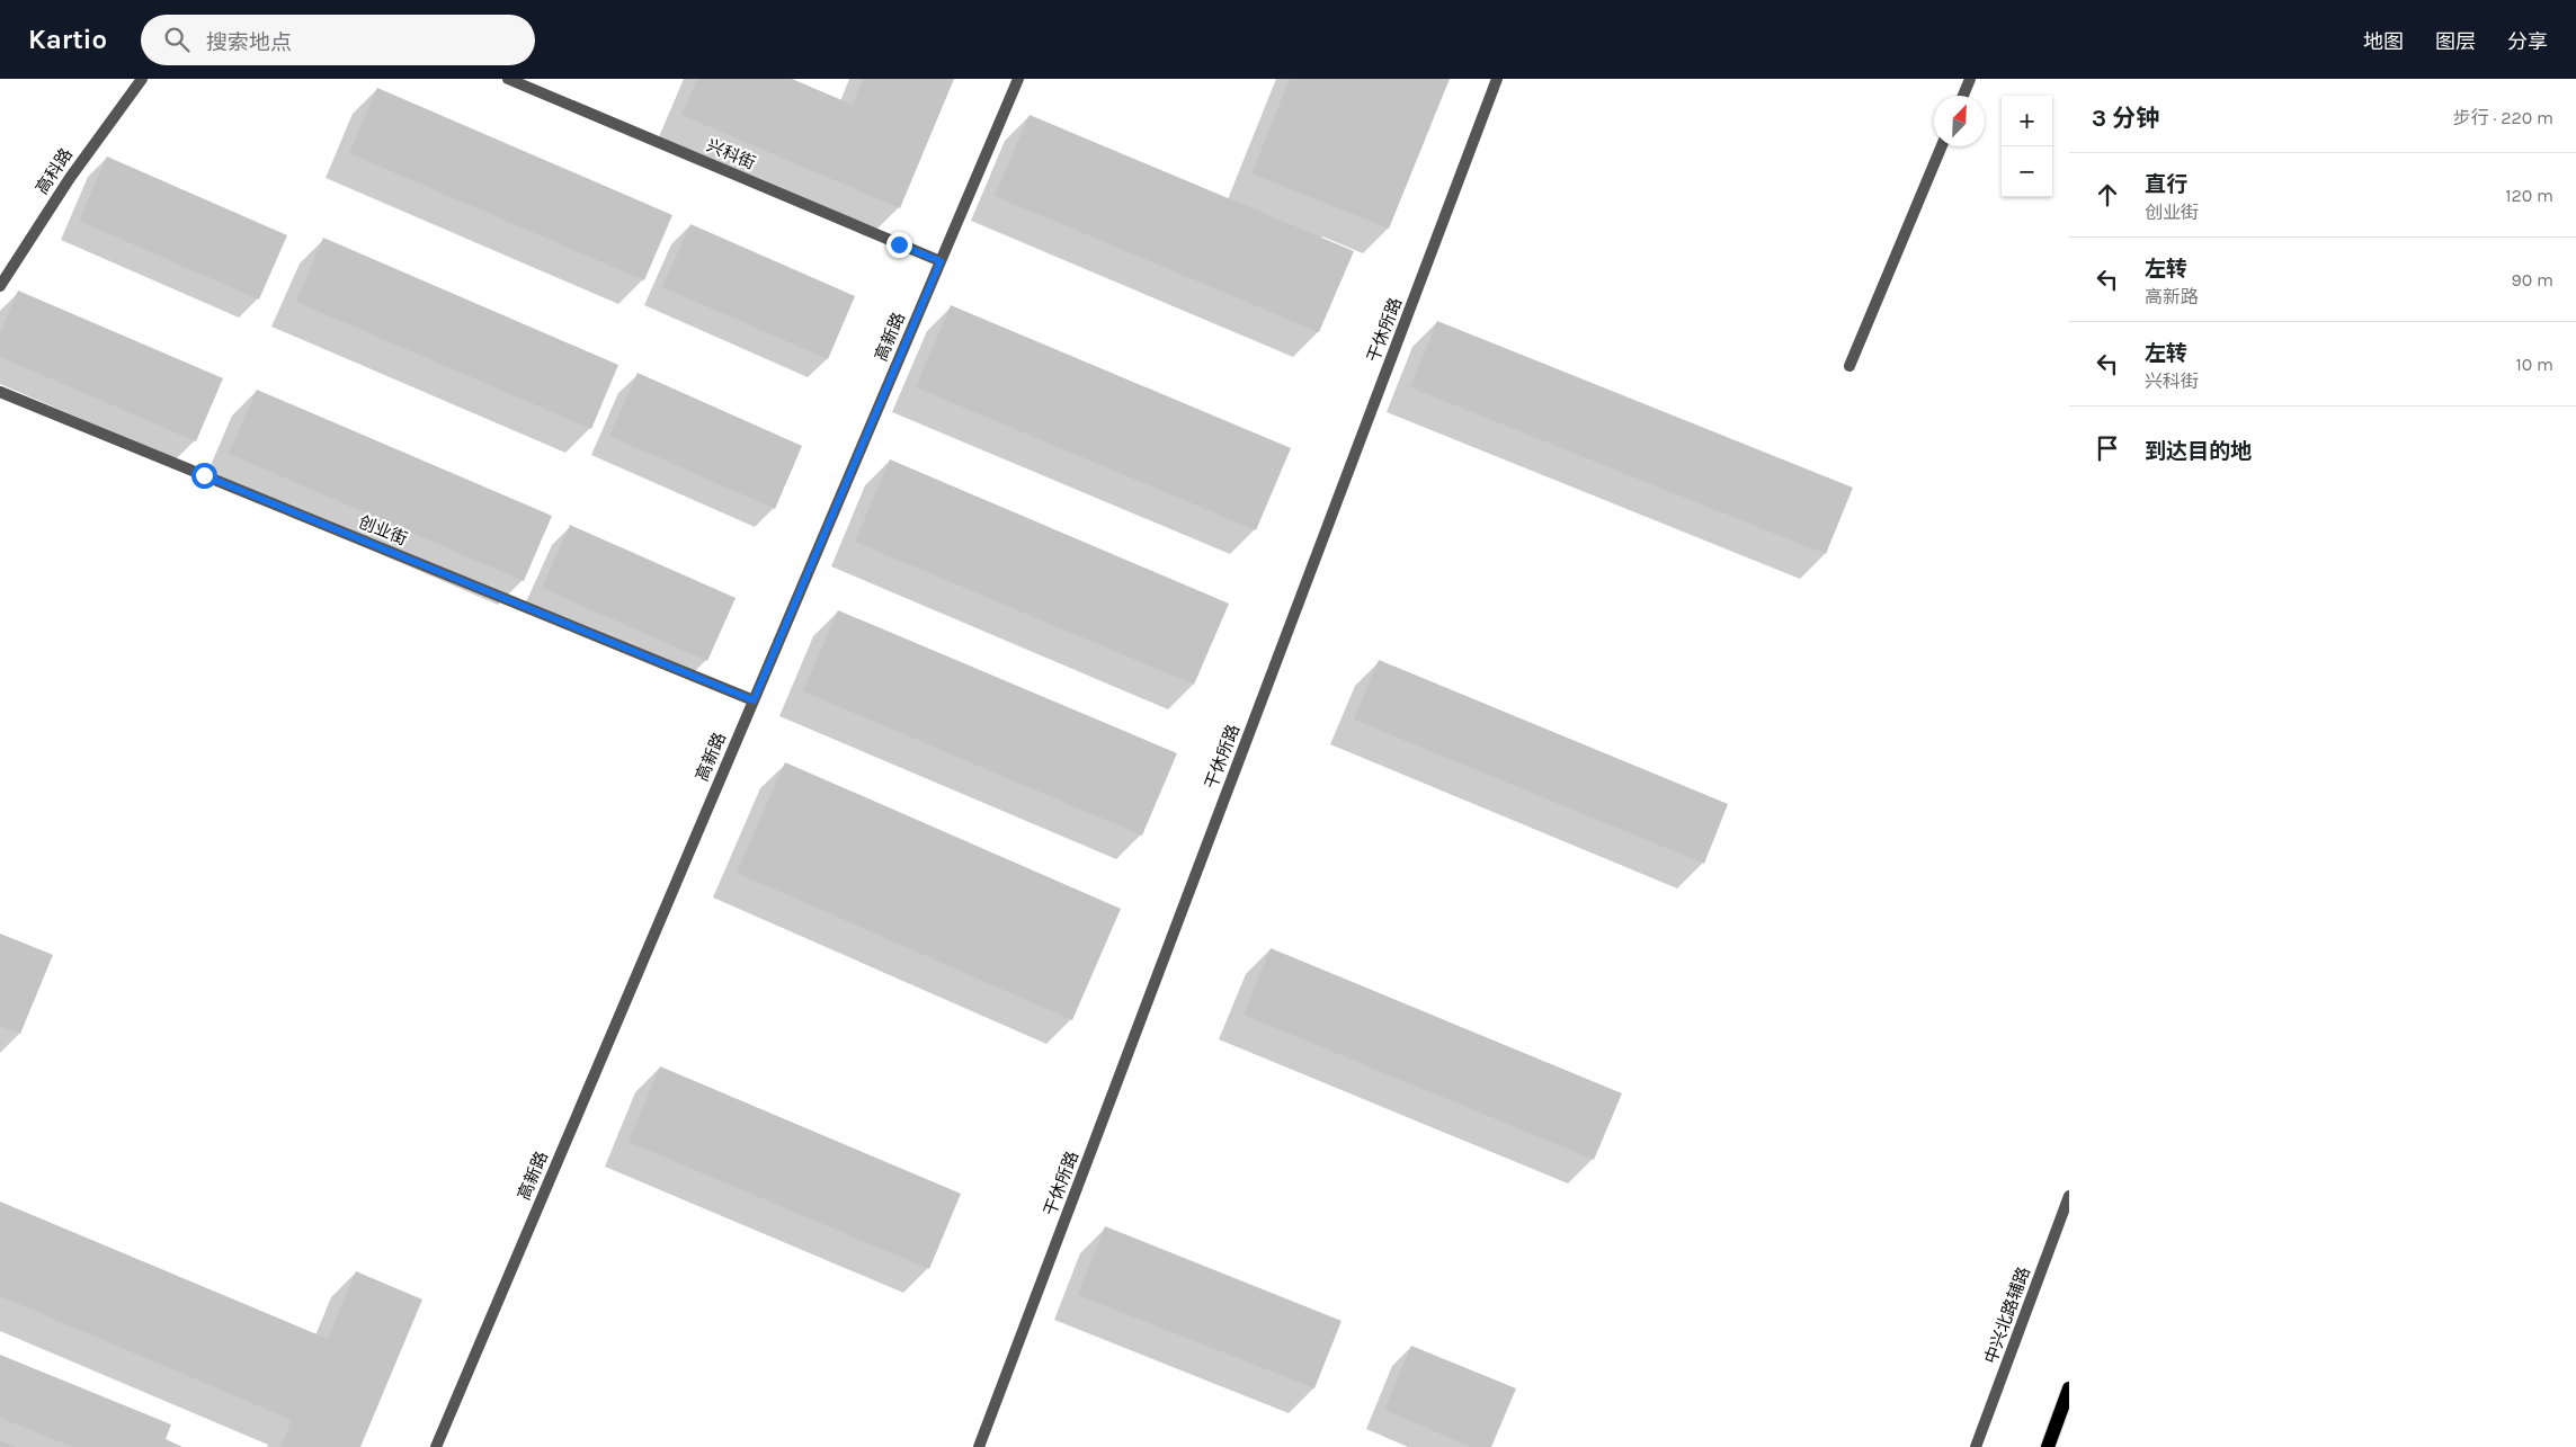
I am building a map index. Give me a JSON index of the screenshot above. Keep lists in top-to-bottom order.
{
  "streets": {
    "street": [
      "兴科街",
      "高科路",
      "干休所路",
      "高新路",
      "创业街",
      "中兴北路辅路"
    ]
  },
  "crossings": [
    ["兴科街", "高新路"],
    ["高新路", "创业街"]
  ],
  "north": "top right",
  "page": {
    "header": "Kartio",
    "search": "搜索地点",
    "nav": ["地图", "图层", "分享"],
    "heading": ["3 分钟", "步行 · 220 m"],
    "map_buttons": ["+", "−"],
    "list": [
      ["直行", "创业街", "120 m"],
      ["左转", "高新路", "90 m"],
      ["左转", "兴科街", "10 m"],
      "到达目的地"
    ]
  }
}
